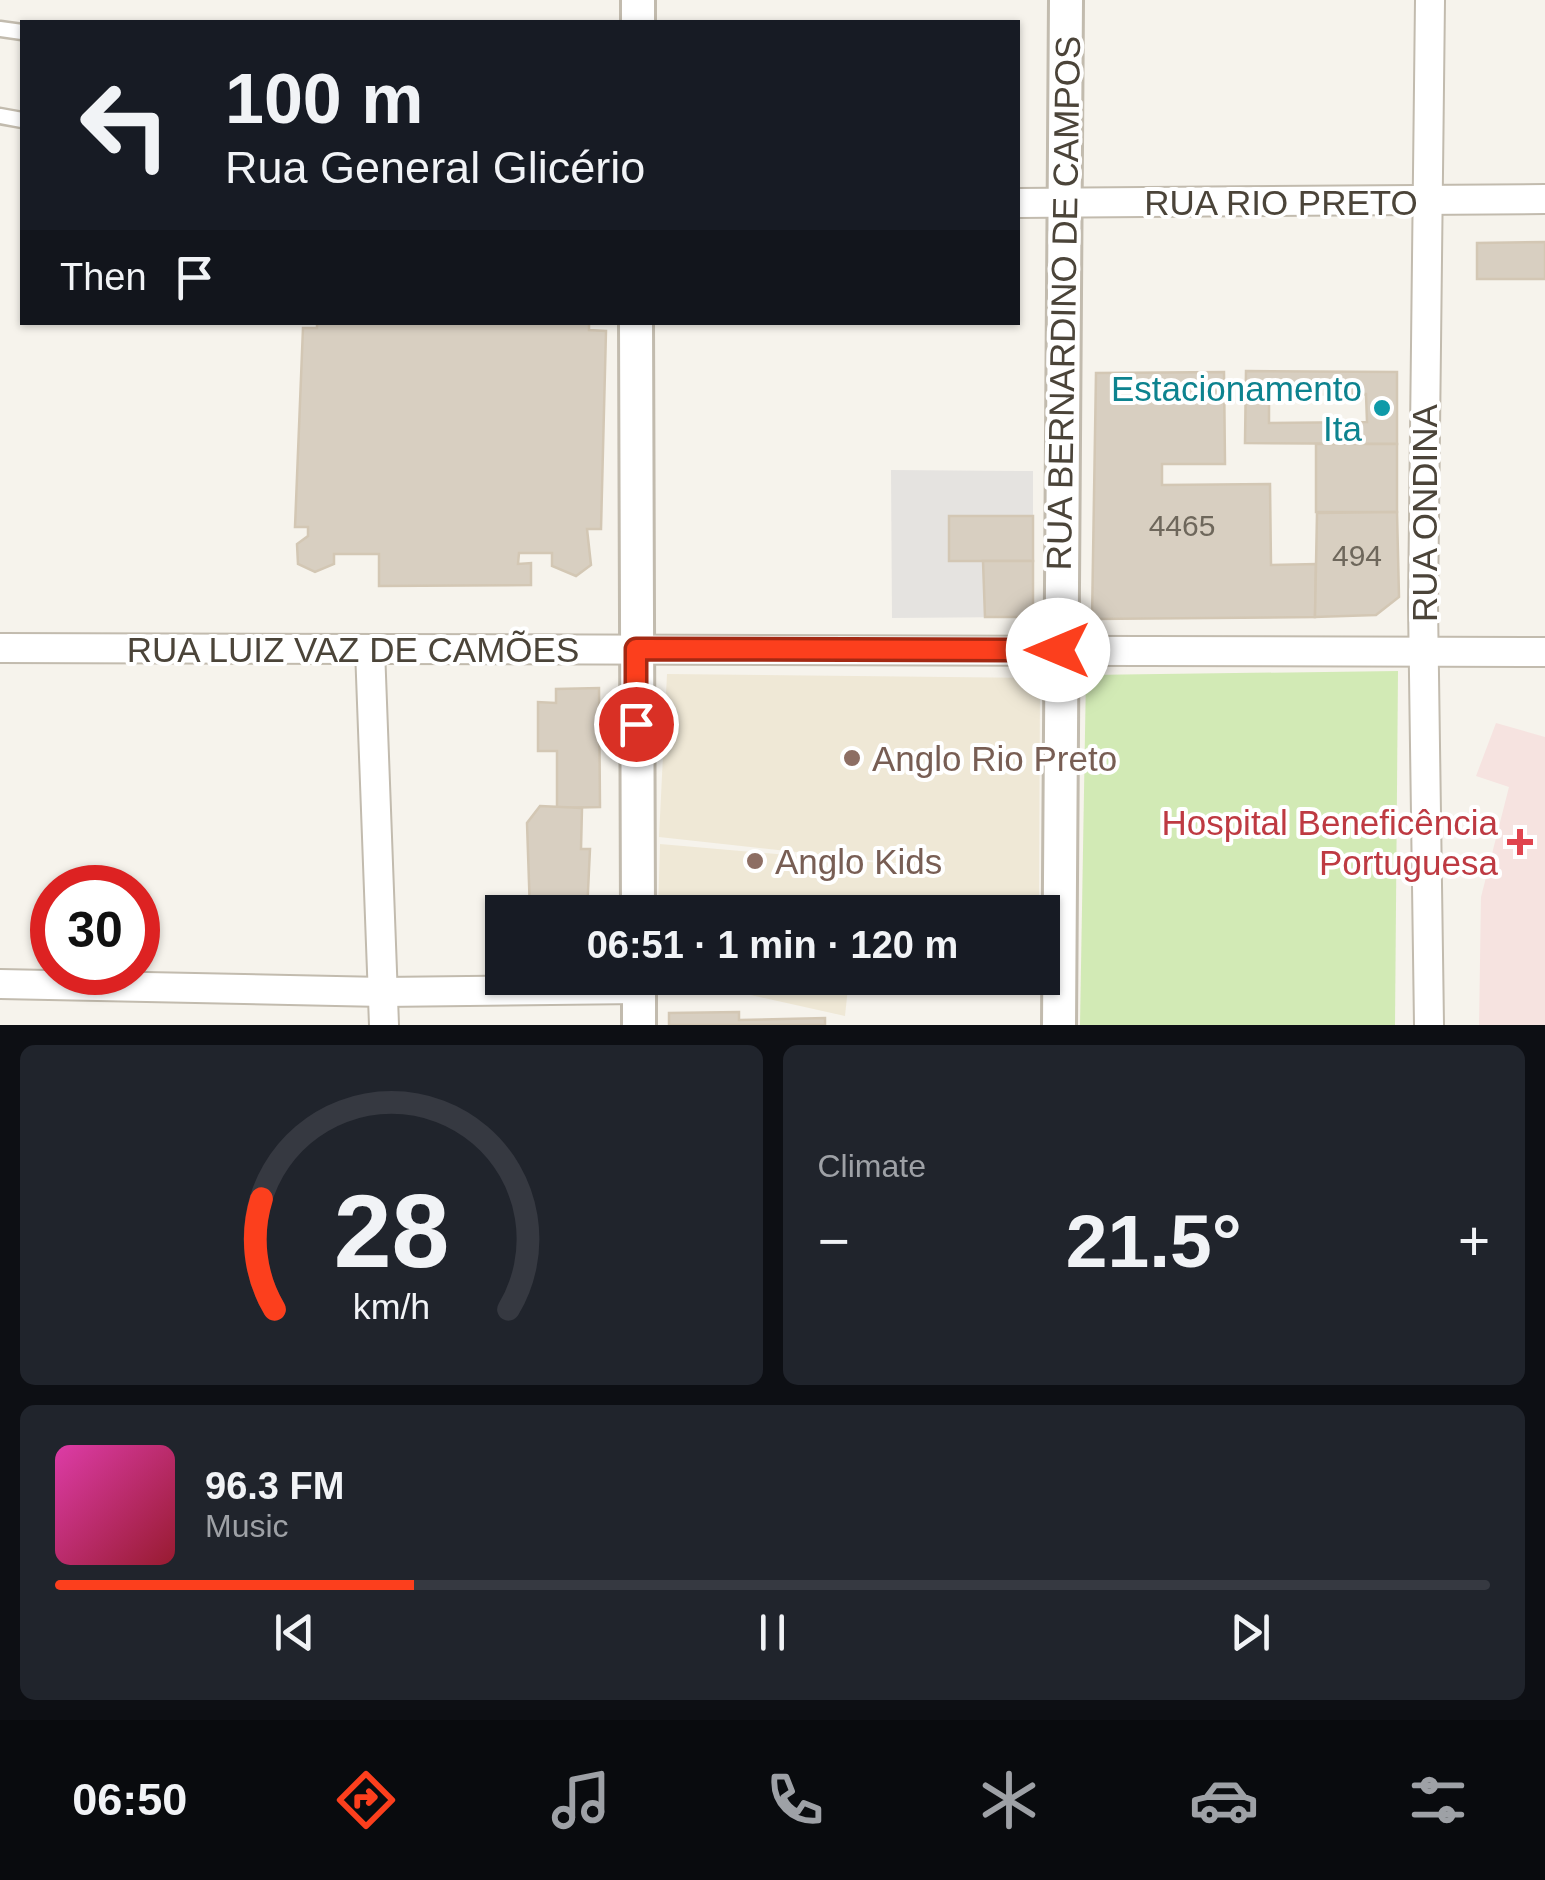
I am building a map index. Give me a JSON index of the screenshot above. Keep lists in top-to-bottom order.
{
  "streets": {
    "street": [
      "RUA RIO PRETO",
      "RUA BERNARDINO DE CAMPOS",
      "RUA ONDINA",
      "RUA LUIZ VAZ DE CAMÕES"
    ]
  },
  "crossings": [
    ["RUA RIO PRETO", "RUA BERNARDINO DE CAMPOS"],
    ["RUA RIO PRETO", "RUA ONDINA"],
    ["RUA BERNARDINO DE CAMPOS", "RUA LUIZ VAZ DE CAMÕES"],
    ["RUA ONDINA", "RUA LUIZ VAZ DE CAMÕES"]
  ],
  "places": {
    "other": ["Estacionamento Ita", "Anglo Rio Preto", "Anglo Kids"],
    "health": ["Hospital Beneficência Portuguesa"]
  },
  "house_numbers": ["4465", "494"],
  "page": {
    "turn": ["100 m", "Rua General Glicério"],
    "then": "Then",
    "limit": "30",
    "trip": "06:51 · 1 min · 120 m",
    "tile": "Climate",
    "heat": ["−", "21.5°", "+"],
    "song": ["96.3 FM", "Music"],
    "tabs": "06:50",
    "gauge": ["28", "km/h"]
  }
}
